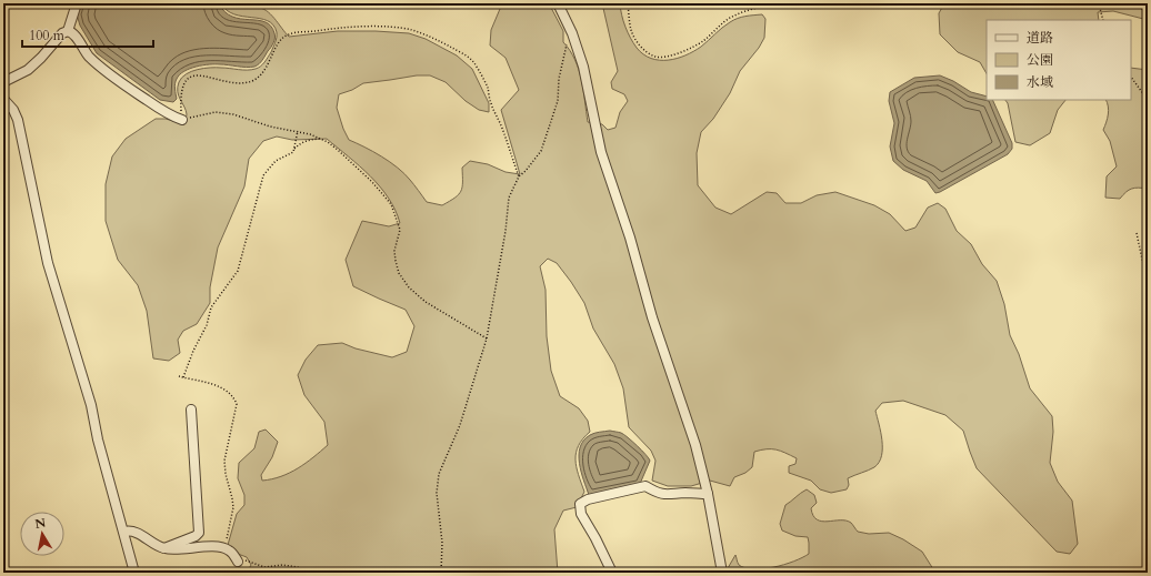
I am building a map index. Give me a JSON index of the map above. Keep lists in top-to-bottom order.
{
  "legend": ["道路", "公園", "水域"],
  "scale_bar": "100 m",
  "north": "top"
}
